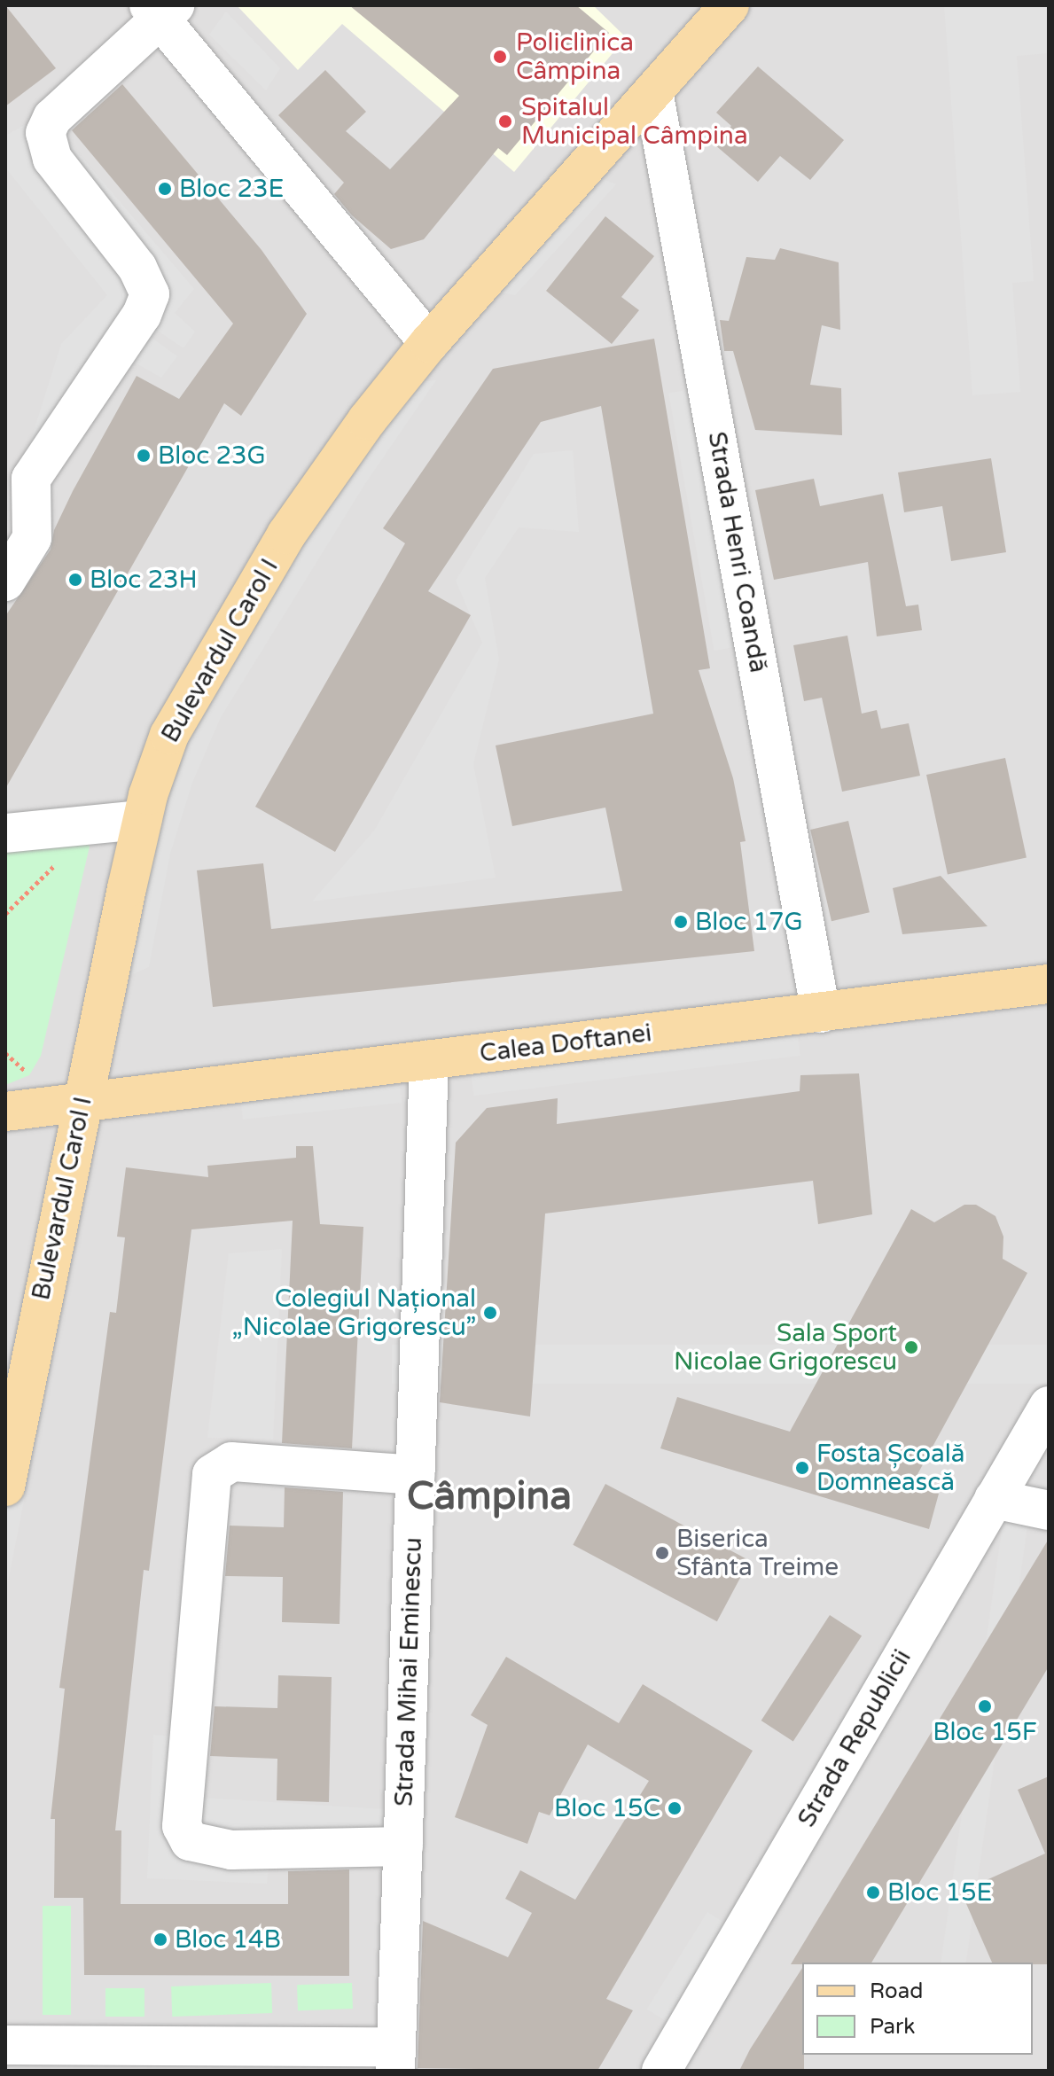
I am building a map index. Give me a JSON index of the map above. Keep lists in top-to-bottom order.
{
  "streets": {
    "main road": ["Bulevardul Carol I", "Calea Doftanei"],
    "street": ["Strada Henri Coandă", "Strada Mihai Eminescu", "Strada Republicii"]
  },
  "crossings": [
    ["Strada Henri Coandă", "Bulevardul Carol I"],
    ["Strada Henri Coandă", "Calea Doftanei"],
    ["Bulevardul Carol I", "Calea Doftanei"],
    ["Calea Doftanei", "Strada Mihai Eminescu"]
  ],
  "districts": ["Câmpina"],
  "places": [
    "Policlinica Câmpina",
    "Spitalul Municipal Câmpina",
    "Bloc 23E",
    "Bloc 23G",
    "Bloc 23H",
    "Bloc 17G",
    "Colegiul Național „Nicolae Grigorescu”",
    "Sala Sport Nicolae Grigorescu",
    "Fosta Școală Domnească",
    "Biserica Sfânta Treime",
    "Bloc 15F",
    "Bloc 15C",
    "Bloc 15E",
    "Bloc 14B"
  ],
  "legend": ["Road", "Park"]
}
